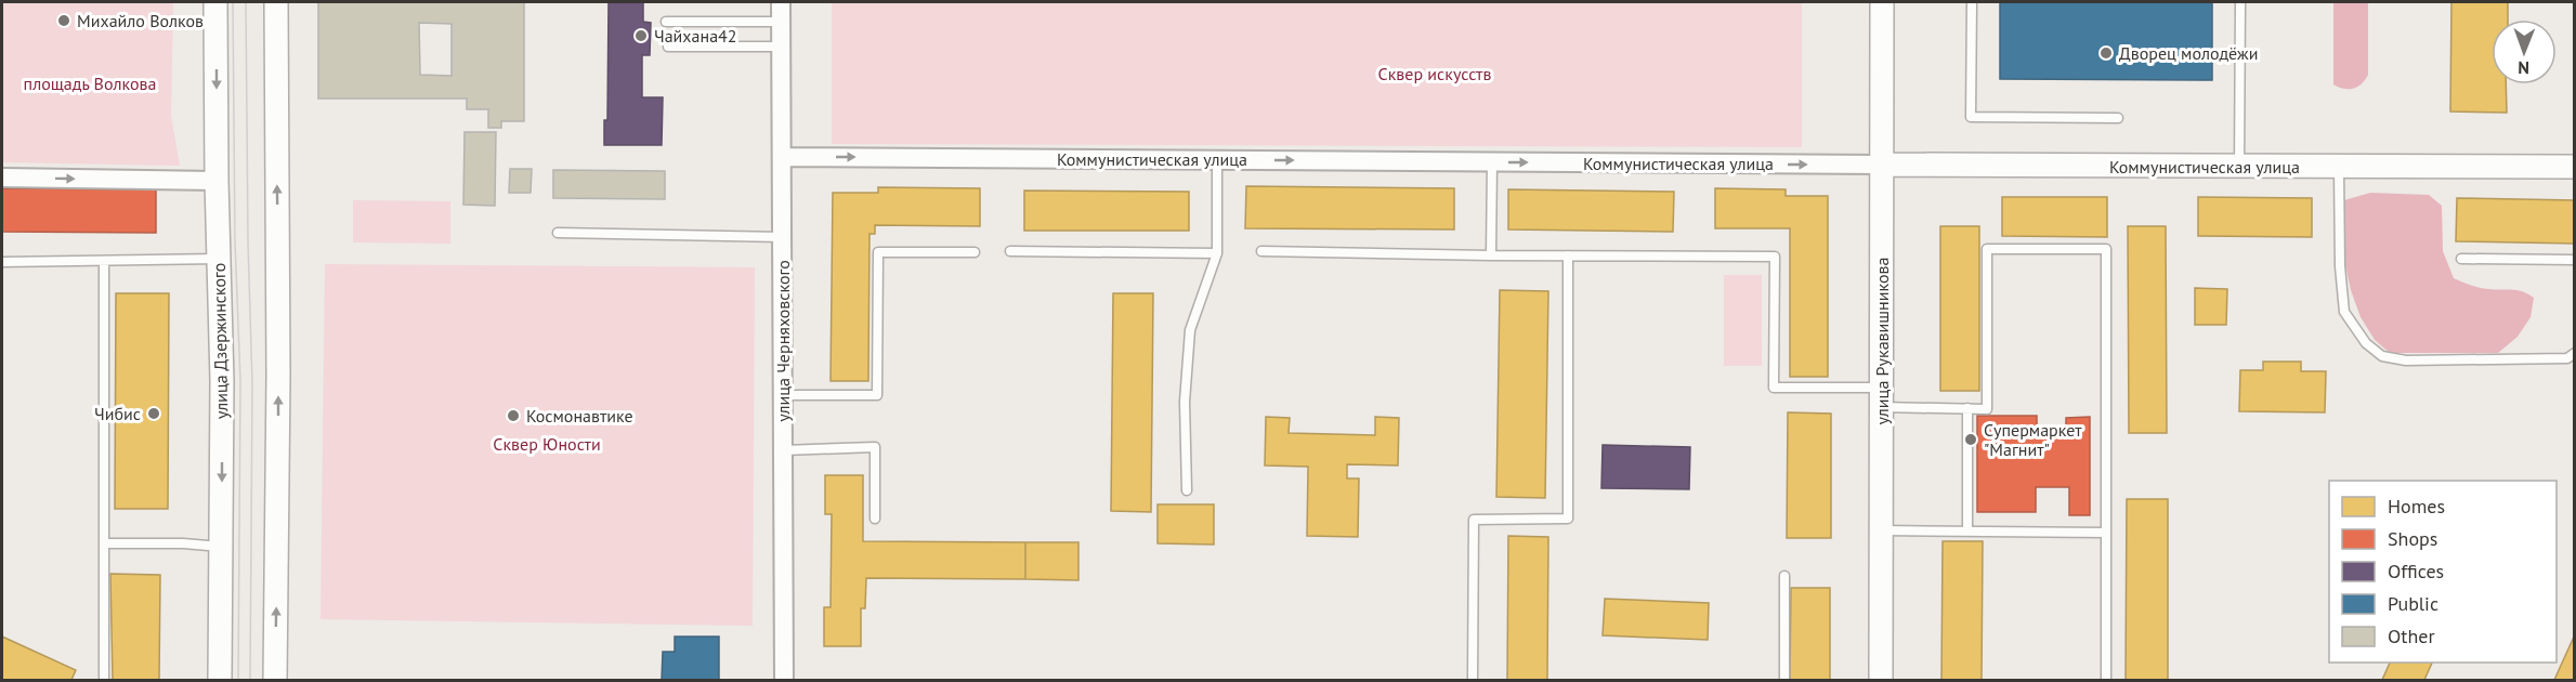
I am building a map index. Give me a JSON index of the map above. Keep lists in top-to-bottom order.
{
  "streets": {
    "street": [
      "Коммунистическая улица",
      "улица Дзержинского",
      "улица Черняховского",
      "улица Рукавишникова"
    ]
  },
  "crossings": [
    ["Коммунистическая улица", "улица Черняховского"],
    ["Коммунистическая улица", "улица Рукавишникова"]
  ],
  "one_way": ["Коммунистическая улица"],
  "parks": ["Сквер искусств", "площадь Волкова", "Сквер Юности"],
  "places": [
    "Михайло Волков",
    "Чайхана42",
    "Дворец молодёжи",
    "Чибис",
    "Космонавтике",
    "Супермаркет \"Магнит\""
  ],
  "legend": [
    "Homes",
    "Shops",
    "Offices",
    "Public",
    "Other"
  ],
  "north": "bottom"
}
